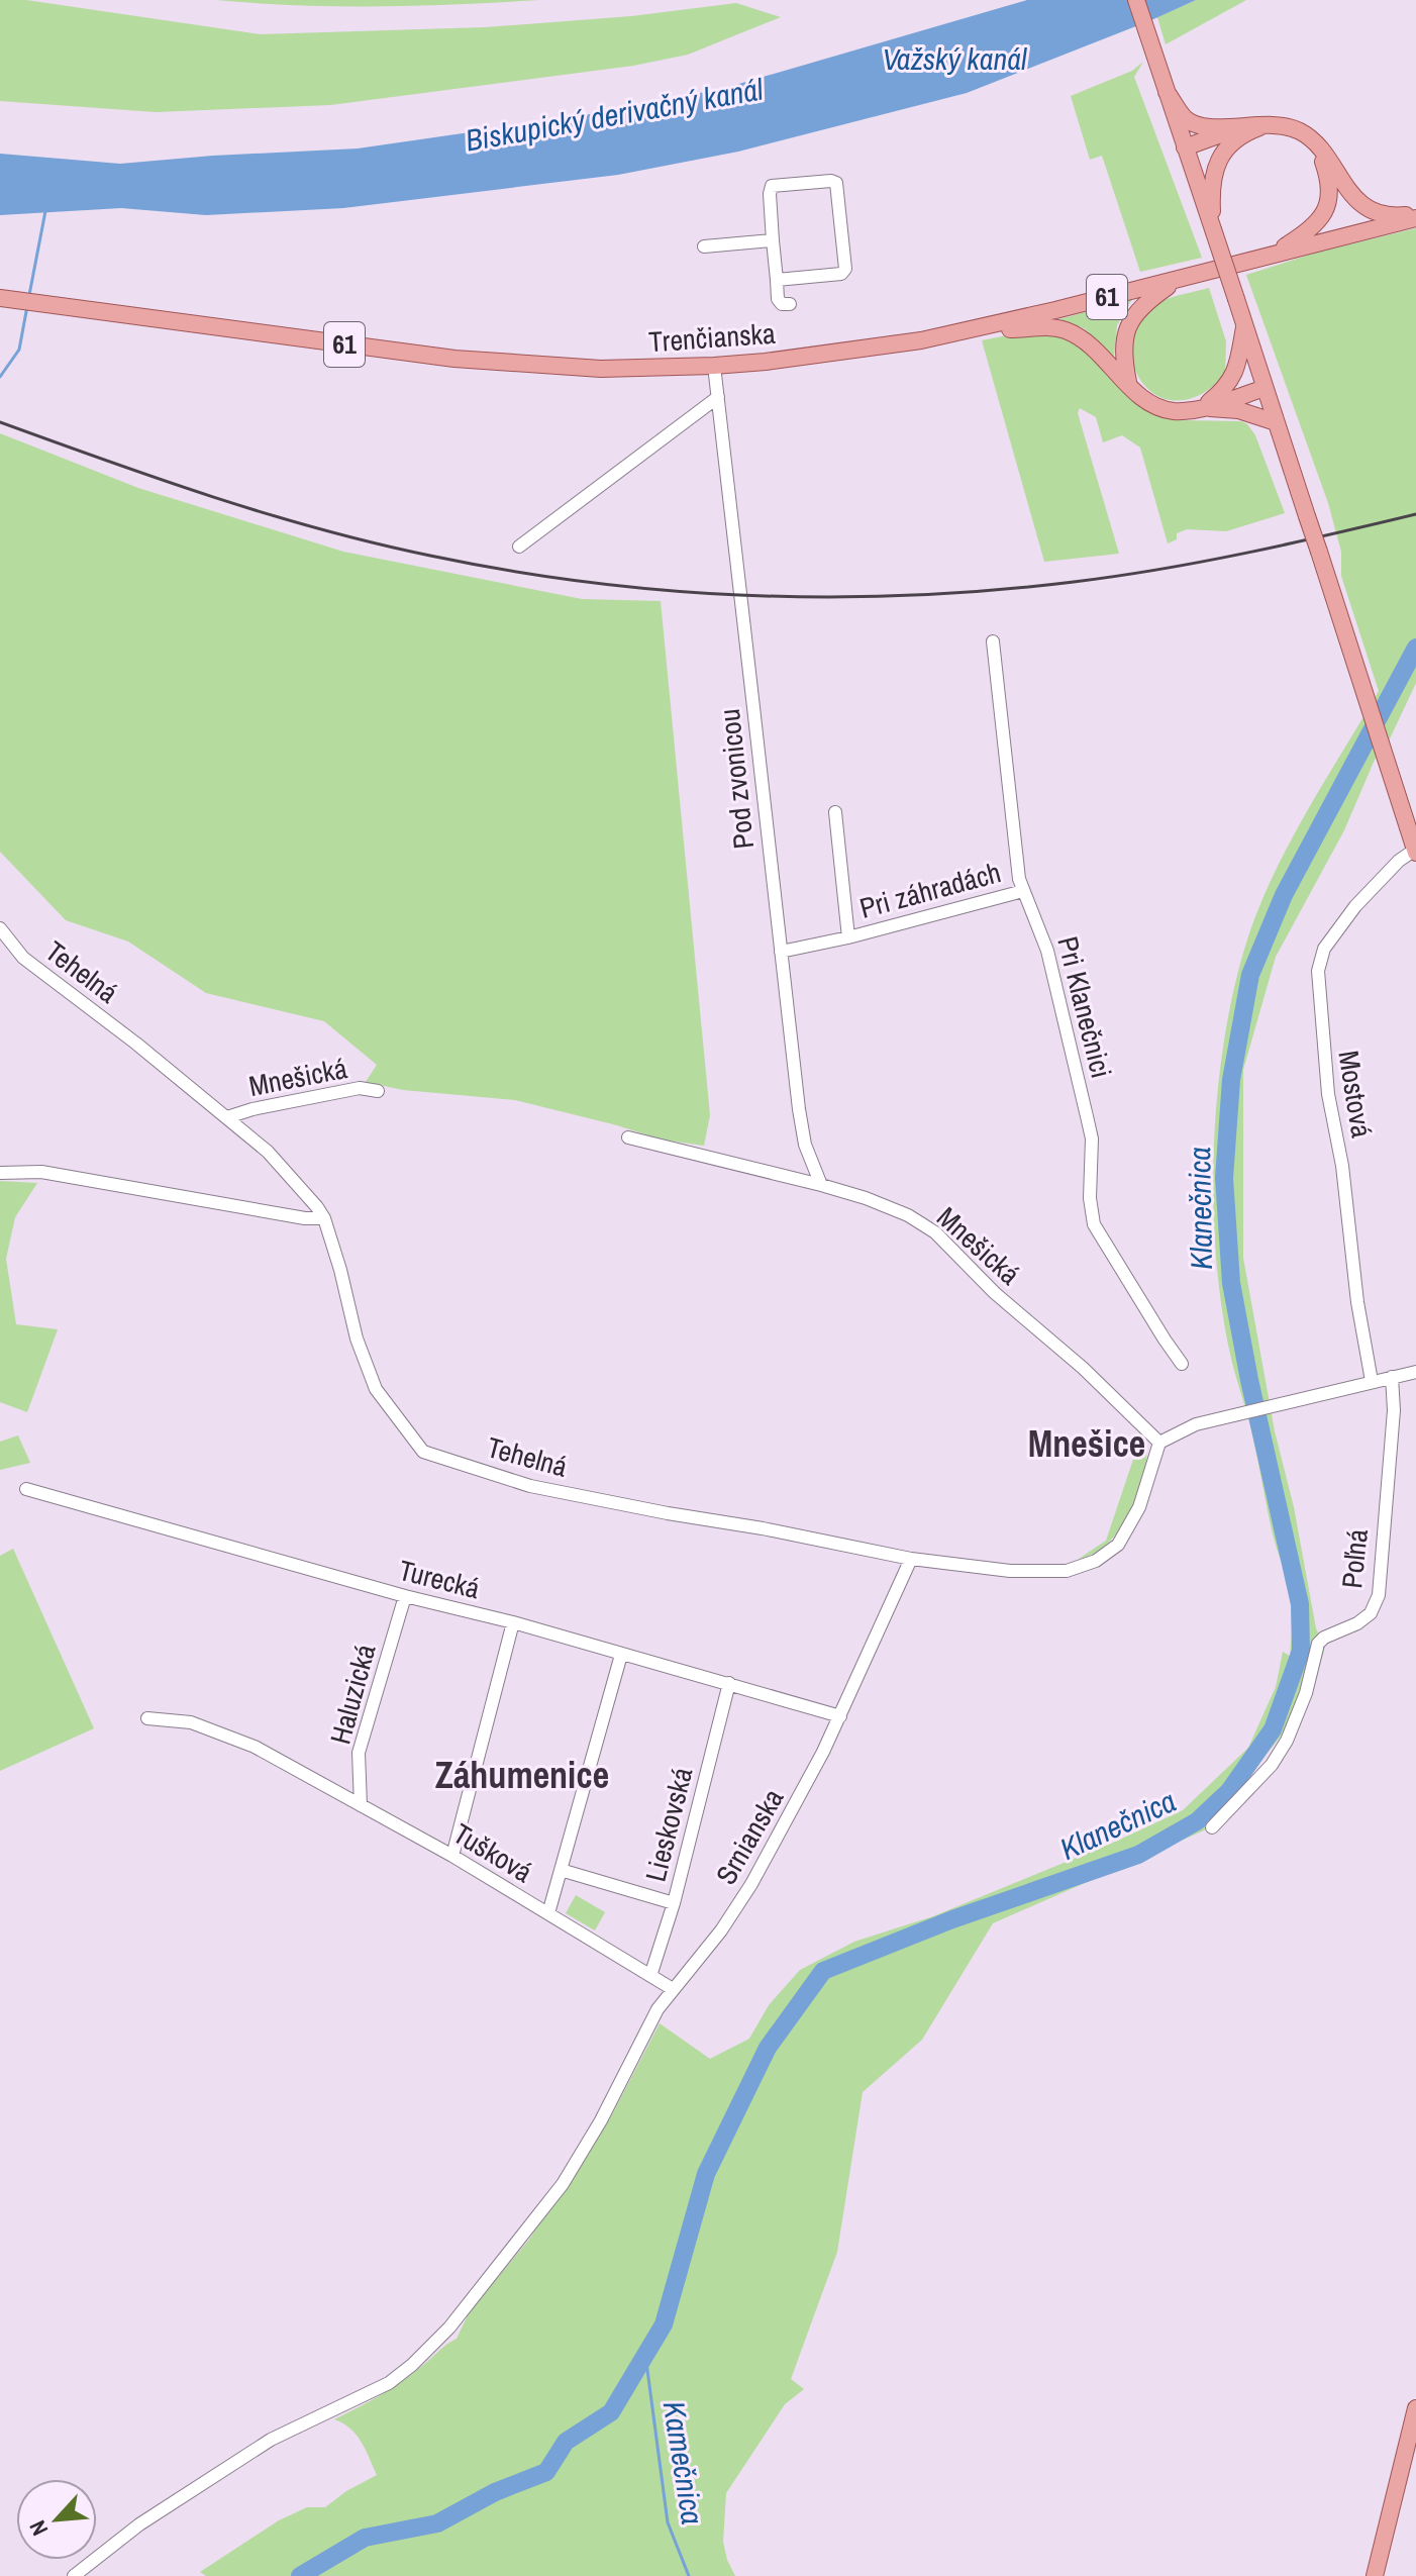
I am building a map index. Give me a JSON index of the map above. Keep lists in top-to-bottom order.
{
  "streets": {
    "main road": ["61", "Trenčianska"],
    "street": [
      "Pod zvonicou",
      "Pri záhradách",
      "Tehelná",
      "Pri Klanečnici",
      "Mnešická",
      "Mostová",
      "Poľná",
      "Turecká",
      "Haluzická",
      "Lieskovská",
      "Srnianska",
      "Tušková"
    ]
  },
  "crossings": [
    ["Trenčianska", "Pod zvonicou"],
    ["Pod zvonicou", "Pri záhradách"],
    ["Pod zvonicou", "Mnešická"],
    ["Pri záhradách", "Pri Klanečnici"],
    ["Tehelná", "Mnešická"],
    ["Tehelná", "Srnianska"],
    ["Turecká", "Haluzická"],
    ["Turecká", "Lieskovská"],
    ["Turecká", "Srnianska"],
    ["Haluzická", "Tušková"],
    ["Lieskovská", "Tušková"],
    ["Srnianska", "Tušková"]
  ],
  "districts": ["Mnešice", "Záhumenice"],
  "water": [
    "Važský kanál",
    "Biskupický derivačný kanál",
    "Klanečnica",
    "Kamečnica"
  ],
  "north": "bottom left"
}
